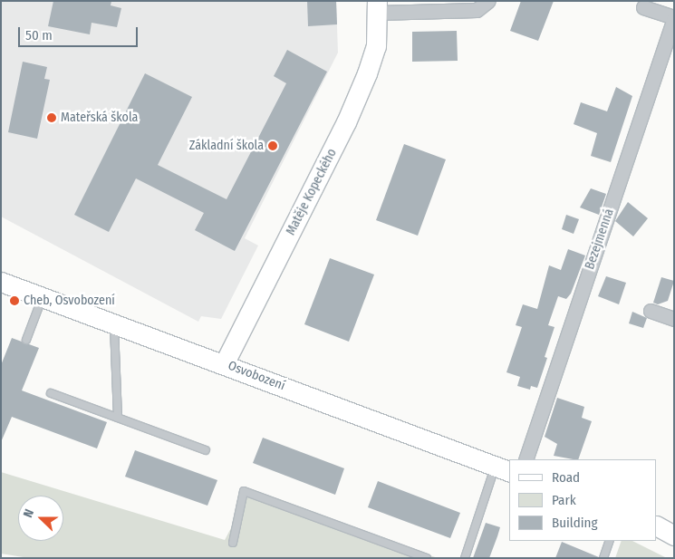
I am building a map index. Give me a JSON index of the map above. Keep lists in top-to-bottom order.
{
  "streets": {
    "street": ["Matěje Kopeckého", "Bezejmenná", "Osvobození"]
  },
  "crossings": [
    ["Matěje Kopeckého", "Osvobození"]
  ],
  "places": ["Mateřská škola", "Základní škola", "Cheb, Osvobození"],
  "legend": ["Road", "Park", "Building"],
  "scale_bar": "50 m",
  "north": "left"
}
